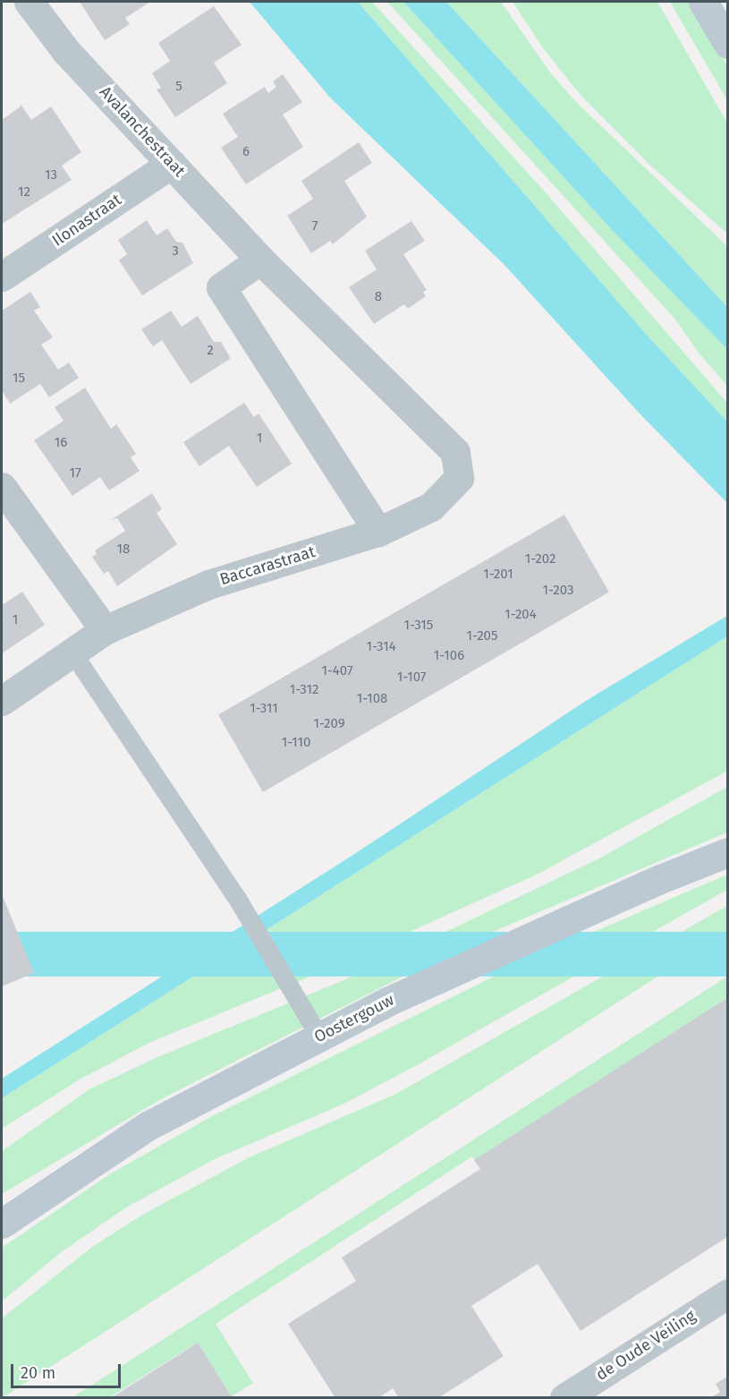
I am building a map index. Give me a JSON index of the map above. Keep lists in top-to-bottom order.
{
  "streets": {
    "main road": ["Oostergouw"],
    "street": [
      "Avalanchestraat",
      "Ilonastraat",
      "Baccarastraat",
      "de Oude Veiling"
    ]
  },
  "crossings": [
    ["Avalanchestraat", "Ilonastraat"],
    ["Avalanchestraat", "Baccarastraat"]
  ],
  "house_numbers": [
    "5",
    "6",
    "13",
    "12",
    "7",
    "3",
    "8",
    "2",
    "15",
    "1",
    "16",
    "17",
    "18",
    "1-202",
    "1-201",
    "1-203",
    "1-204",
    "1",
    "1-315",
    "1-205",
    "1-314",
    "1-106",
    "1-407",
    "1-107",
    "1-312",
    "1-108",
    "1-311",
    "1-209",
    "1-110"
  ],
  "scale_bar": "20 m"
}
